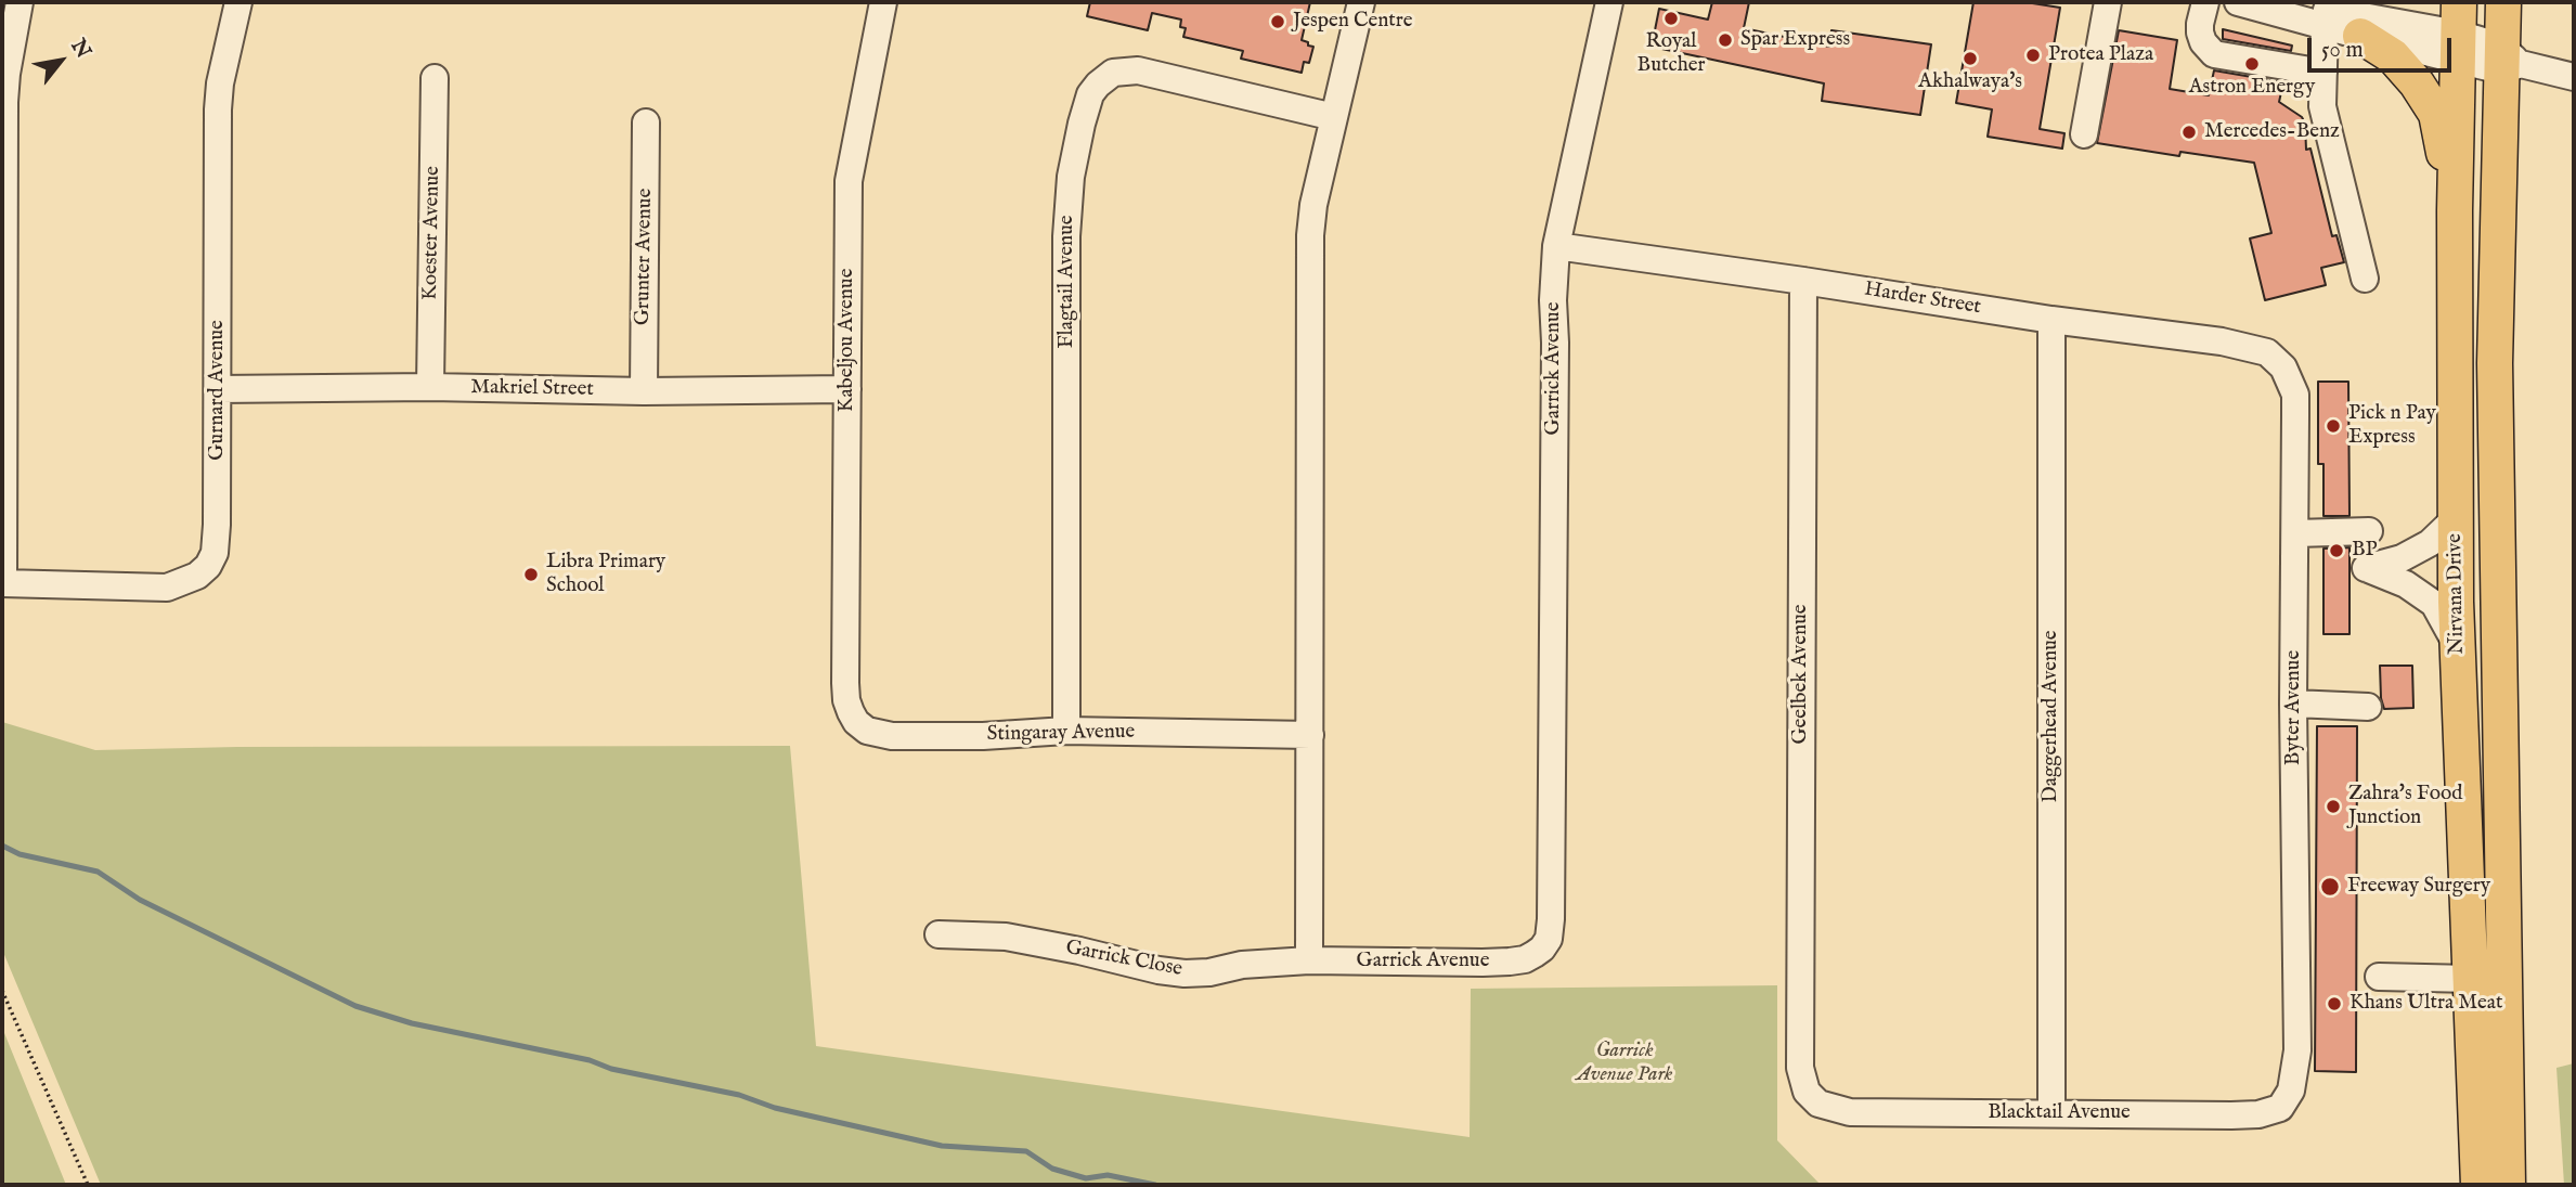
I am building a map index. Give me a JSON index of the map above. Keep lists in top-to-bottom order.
{
  "streets": {
    "main road": ["Nirvana Drive"],
    "street": [
      "Koester Avenue",
      "Grunter Avenue",
      "Flagtail Avenue",
      "Harder Street",
      "Kabeljou Avenue",
      "Garrick Avenue",
      "Makriel Street",
      "Gurnard Avenue",
      "Geelbek Avenue",
      "Byter Avenue",
      "Daggerhead Avenue",
      "Stingaray Avenue",
      "Garrick Close",
      "Blacktail Avenue"
    ]
  },
  "crossings": [
    ["Koester Avenue", "Makriel Street"],
    ["Grunter Avenue", "Makriel Street"],
    ["Flagtail Avenue", "Stingaray Avenue"],
    ["Harder Street", "Garrick Avenue"],
    ["Harder Street", "Geelbek Avenue"],
    ["Harder Street", "Byter Avenue"],
    ["Harder Street", "Daggerhead Avenue"],
    ["Kabeljou Avenue", "Makriel Street"],
    ["Kabeljou Avenue", "Stingaray Avenue"],
    ["Garrick Avenue", "Garrick Close"],
    ["Makriel Street", "Gurnard Avenue"],
    ["Geelbek Avenue", "Blacktail Avenue"],
    ["Byter Avenue", "Blacktail Avenue"],
    ["Daggerhead Avenue", "Blacktail Avenue"]
  ],
  "parks": ["Garrick Avenue Park"],
  "places": [
    "Royal Butcher",
    "Jespen Centre",
    "Spar Express",
    "Protea Plaza",
    "Akhalwaya's",
    "Astron Energy",
    "Mercedes-Benz",
    "Pick n Pay Express",
    "BP",
    "Libra Primary School",
    "Zahra's Food Junction",
    "Freeway Surgery",
    "Khans Ultra Meat"
  ],
  "scale_bar": "50 m",
  "north": "top right"
}
